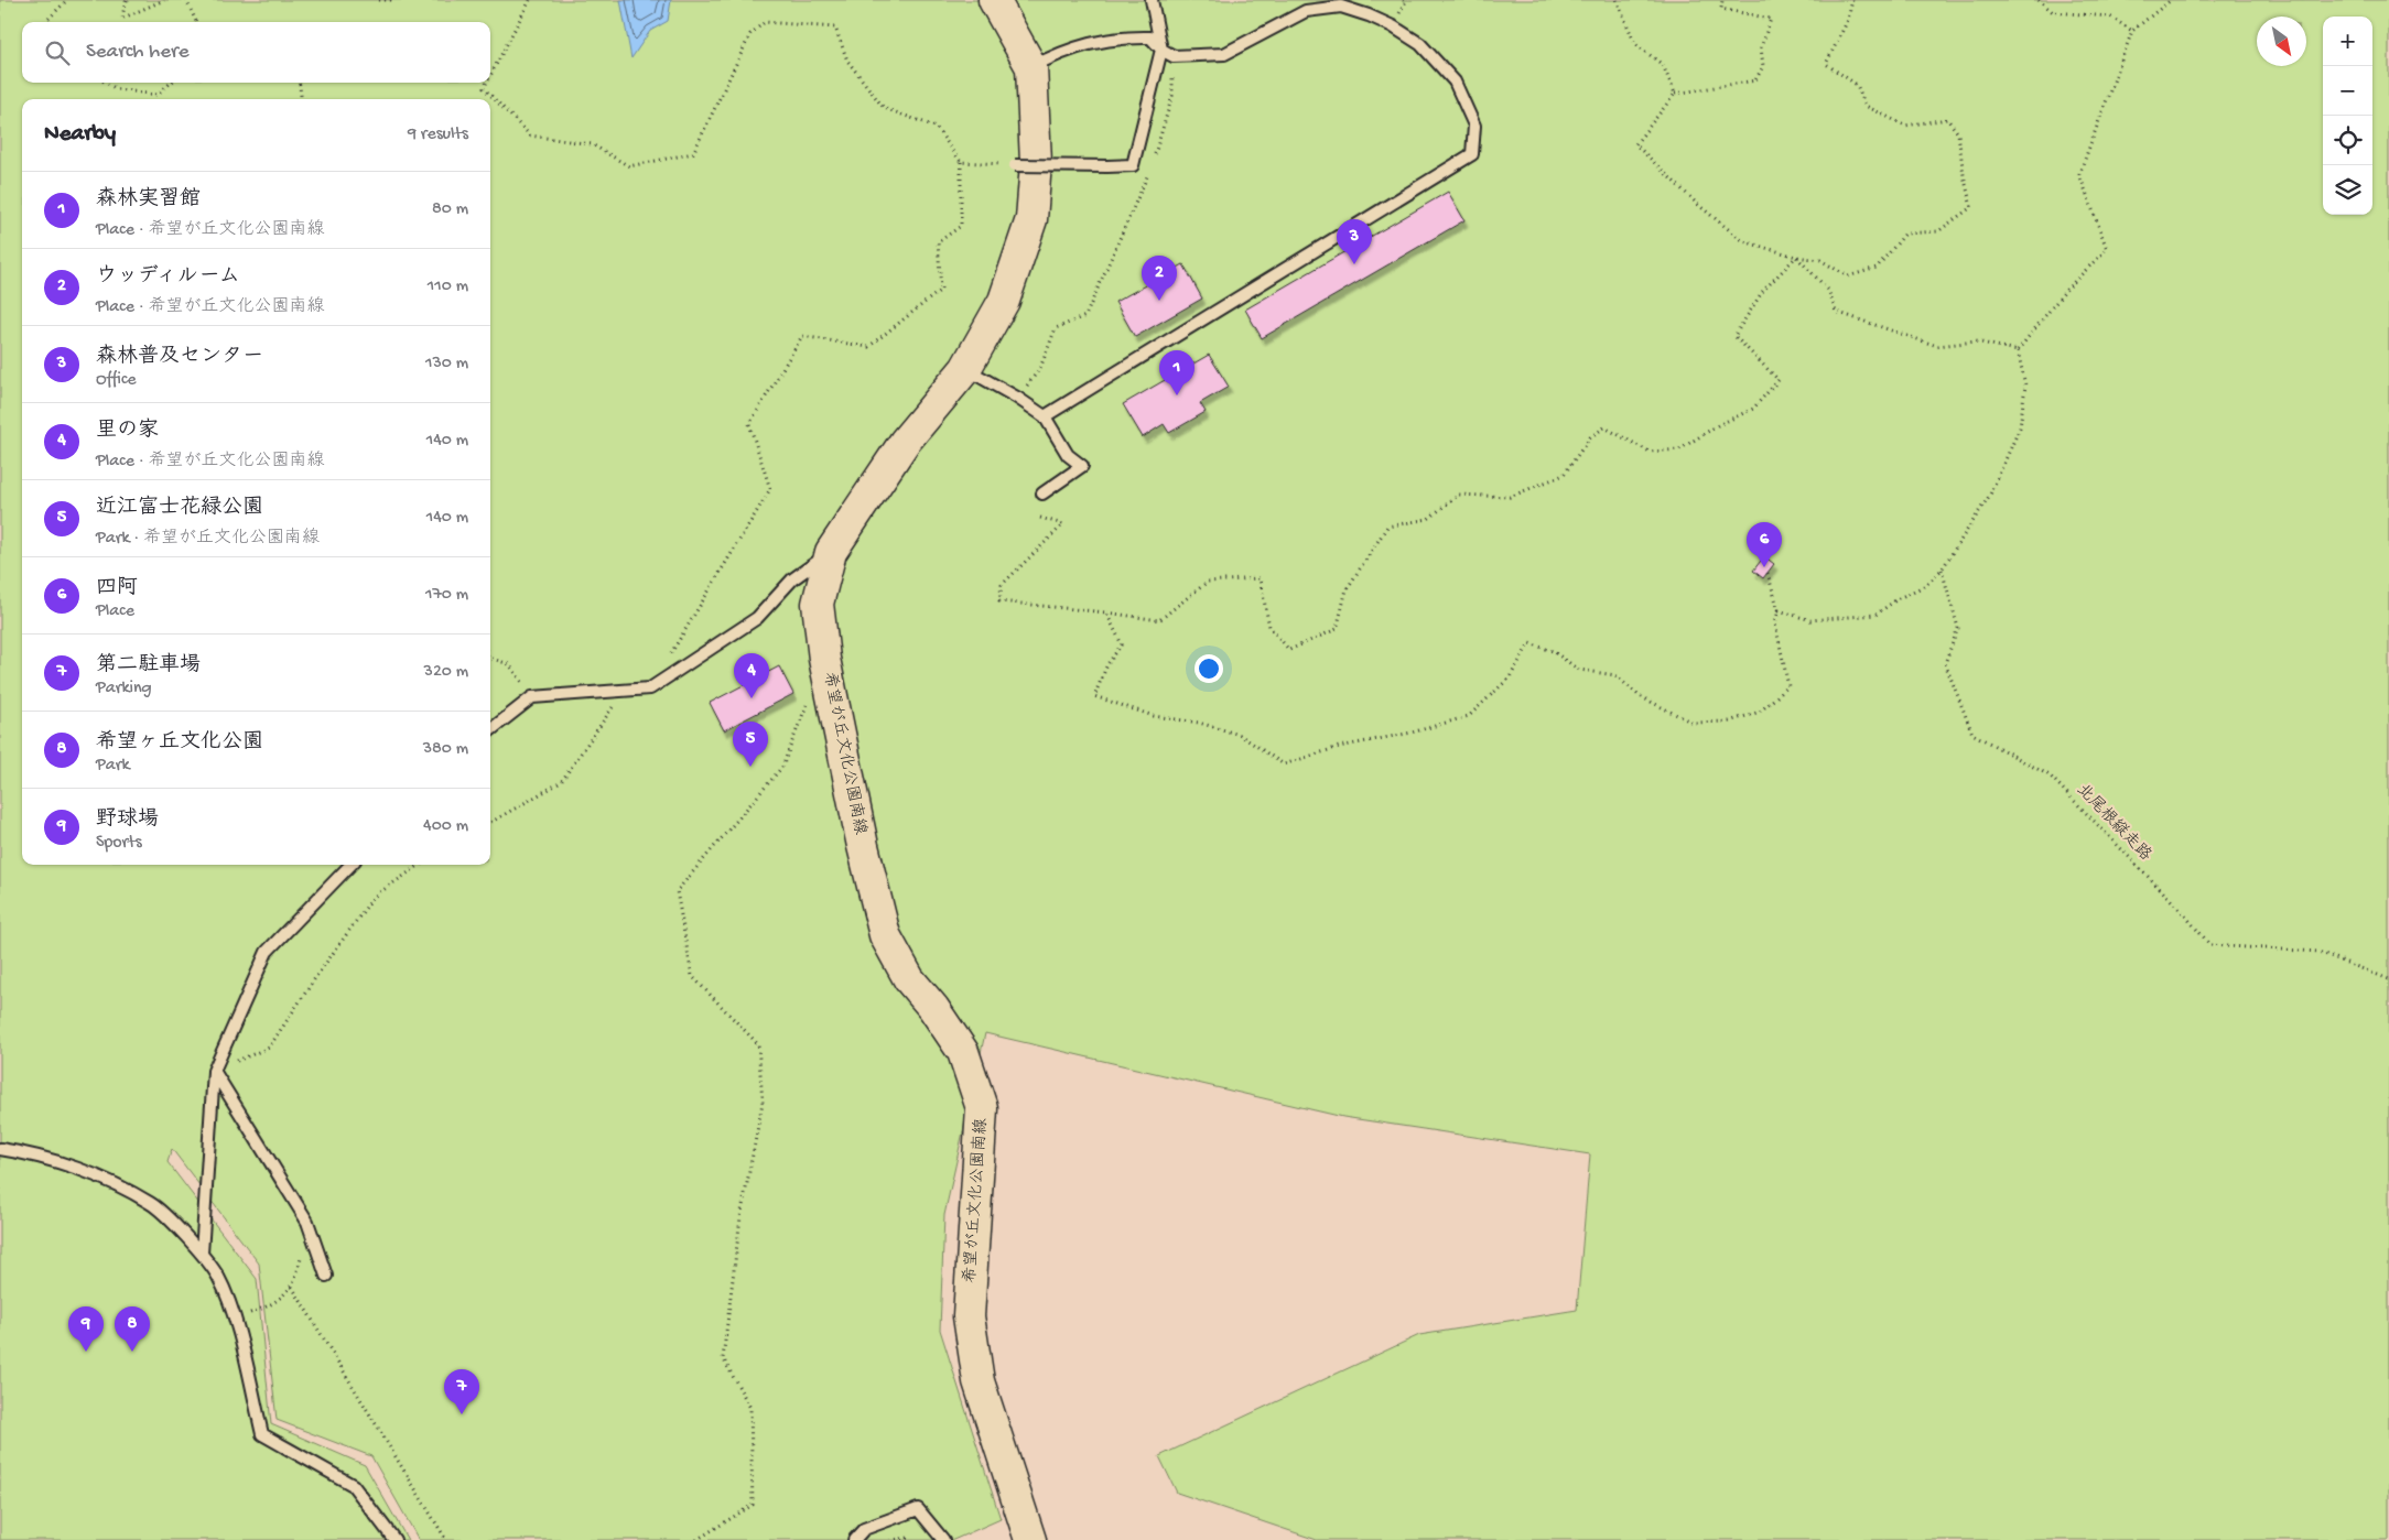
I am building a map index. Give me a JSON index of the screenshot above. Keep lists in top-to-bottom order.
{
  "streets": {
    "main road": ["希望が丘文化公園南線"],
    "path": ["北尾根縦走路"]
  },
  "north": "bottom right",
  "page": {
    "map_buttons": ["+", "−"],
    "search": "Search here",
    "heading": ["Nearby", "9 results"],
    "list": [
      {
        "mark": "1",
        "name": "森林実習館",
        "note": "Place · 希望が丘文化公園南線",
        "value": "80 m"
      },
      {
        "mark": "2",
        "name": "ウッディルーム",
        "note": "Place · 希望が丘文化公園南線",
        "value": "110 m"
      },
      {
        "mark": "3",
        "name": "森林普及センター",
        "note": "Office",
        "value": "130 m"
      },
      {
        "mark": "4",
        "name": "里の家",
        "note": "Place · 希望が丘文化公園南線",
        "value": "140 m"
      },
      {
        "mark": "5",
        "name": "近江富士花緑公園",
        "note": "Park · 希望が丘文化公園南線",
        "value": "140 m"
      },
      {
        "mark": "6",
        "name": "四阿",
        "note": "Place",
        "value": "170 m"
      },
      {
        "mark": "7",
        "name": "第二駐車場",
        "note": "Parking",
        "value": "320 m"
      },
      {
        "mark": "8",
        "name": "希望ヶ丘文化公園",
        "note": "Park",
        "value": "380 m"
      },
      {
        "mark": "9",
        "name": "野球場",
        "note": "Sports",
        "value": "400 m"
      }
    ],
    "pins": [
      "3",
      "2",
      "1",
      "6",
      "4",
      "5",
      "8",
      "9",
      "7"
    ]
  }
}
